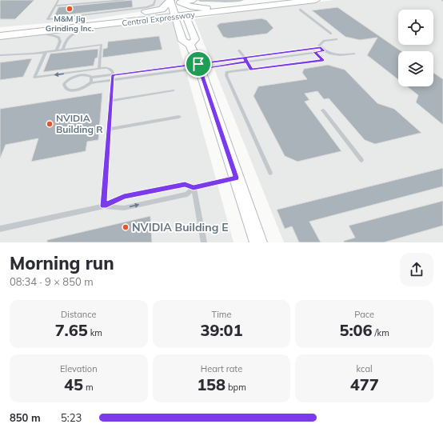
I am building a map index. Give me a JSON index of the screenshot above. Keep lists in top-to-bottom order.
{
  "streets": {
    "highway": ["Central Expressway"]
  },
  "places": ["M&M Jig Grinding Inc.", "NVIDIA Building R", "NVIDIA Building E"],
  "page": {
    "heading": ["Morning run", "08:34 · 9 × 850 m"],
    "stats": [
      ["Distance", "7.65 km"],
      ["Time", "39:01"],
      ["Pace", "5:06 /km"],
      ["Elevation", "45 m"],
      ["Heart rate", "158 bpm"],
      ["kcal", "477"]
    ],
    "list": [
      {
        "name": "850 m",
        "note": "5:23"
      }
    ]
  }
}
